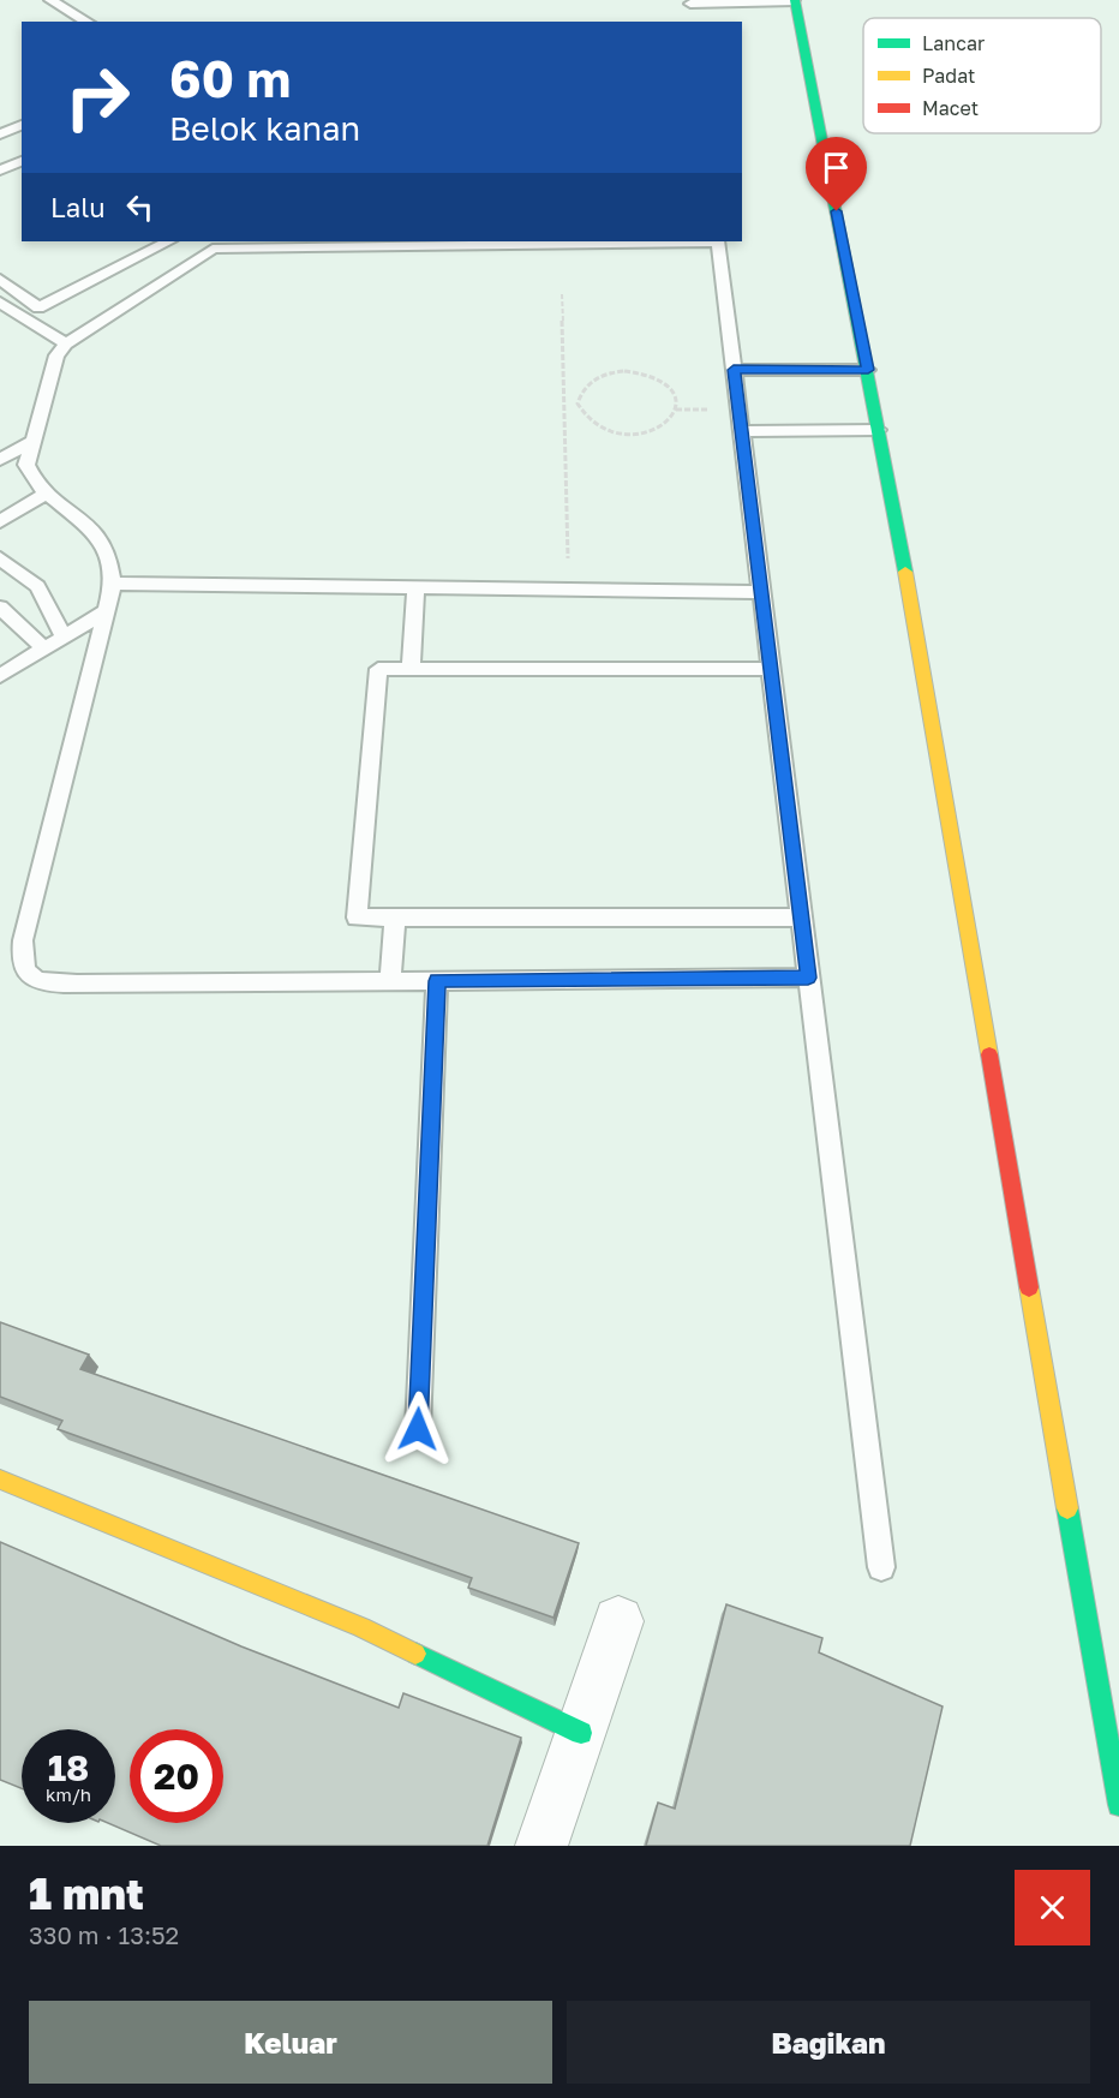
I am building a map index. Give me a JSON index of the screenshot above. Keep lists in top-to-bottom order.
{
  "legend": ["Lancar", "Padat", "Macet"],
  "page": {
    "turn": ["60 m", "Belok kanan"],
    "then": "Lalu",
    "speed": "18 km/h",
    "limit": "20",
    "heading": ["1 mnt", "330 m · 13:52"],
    "buttons": ["Keluar", "Bagikan"]
  }
}
